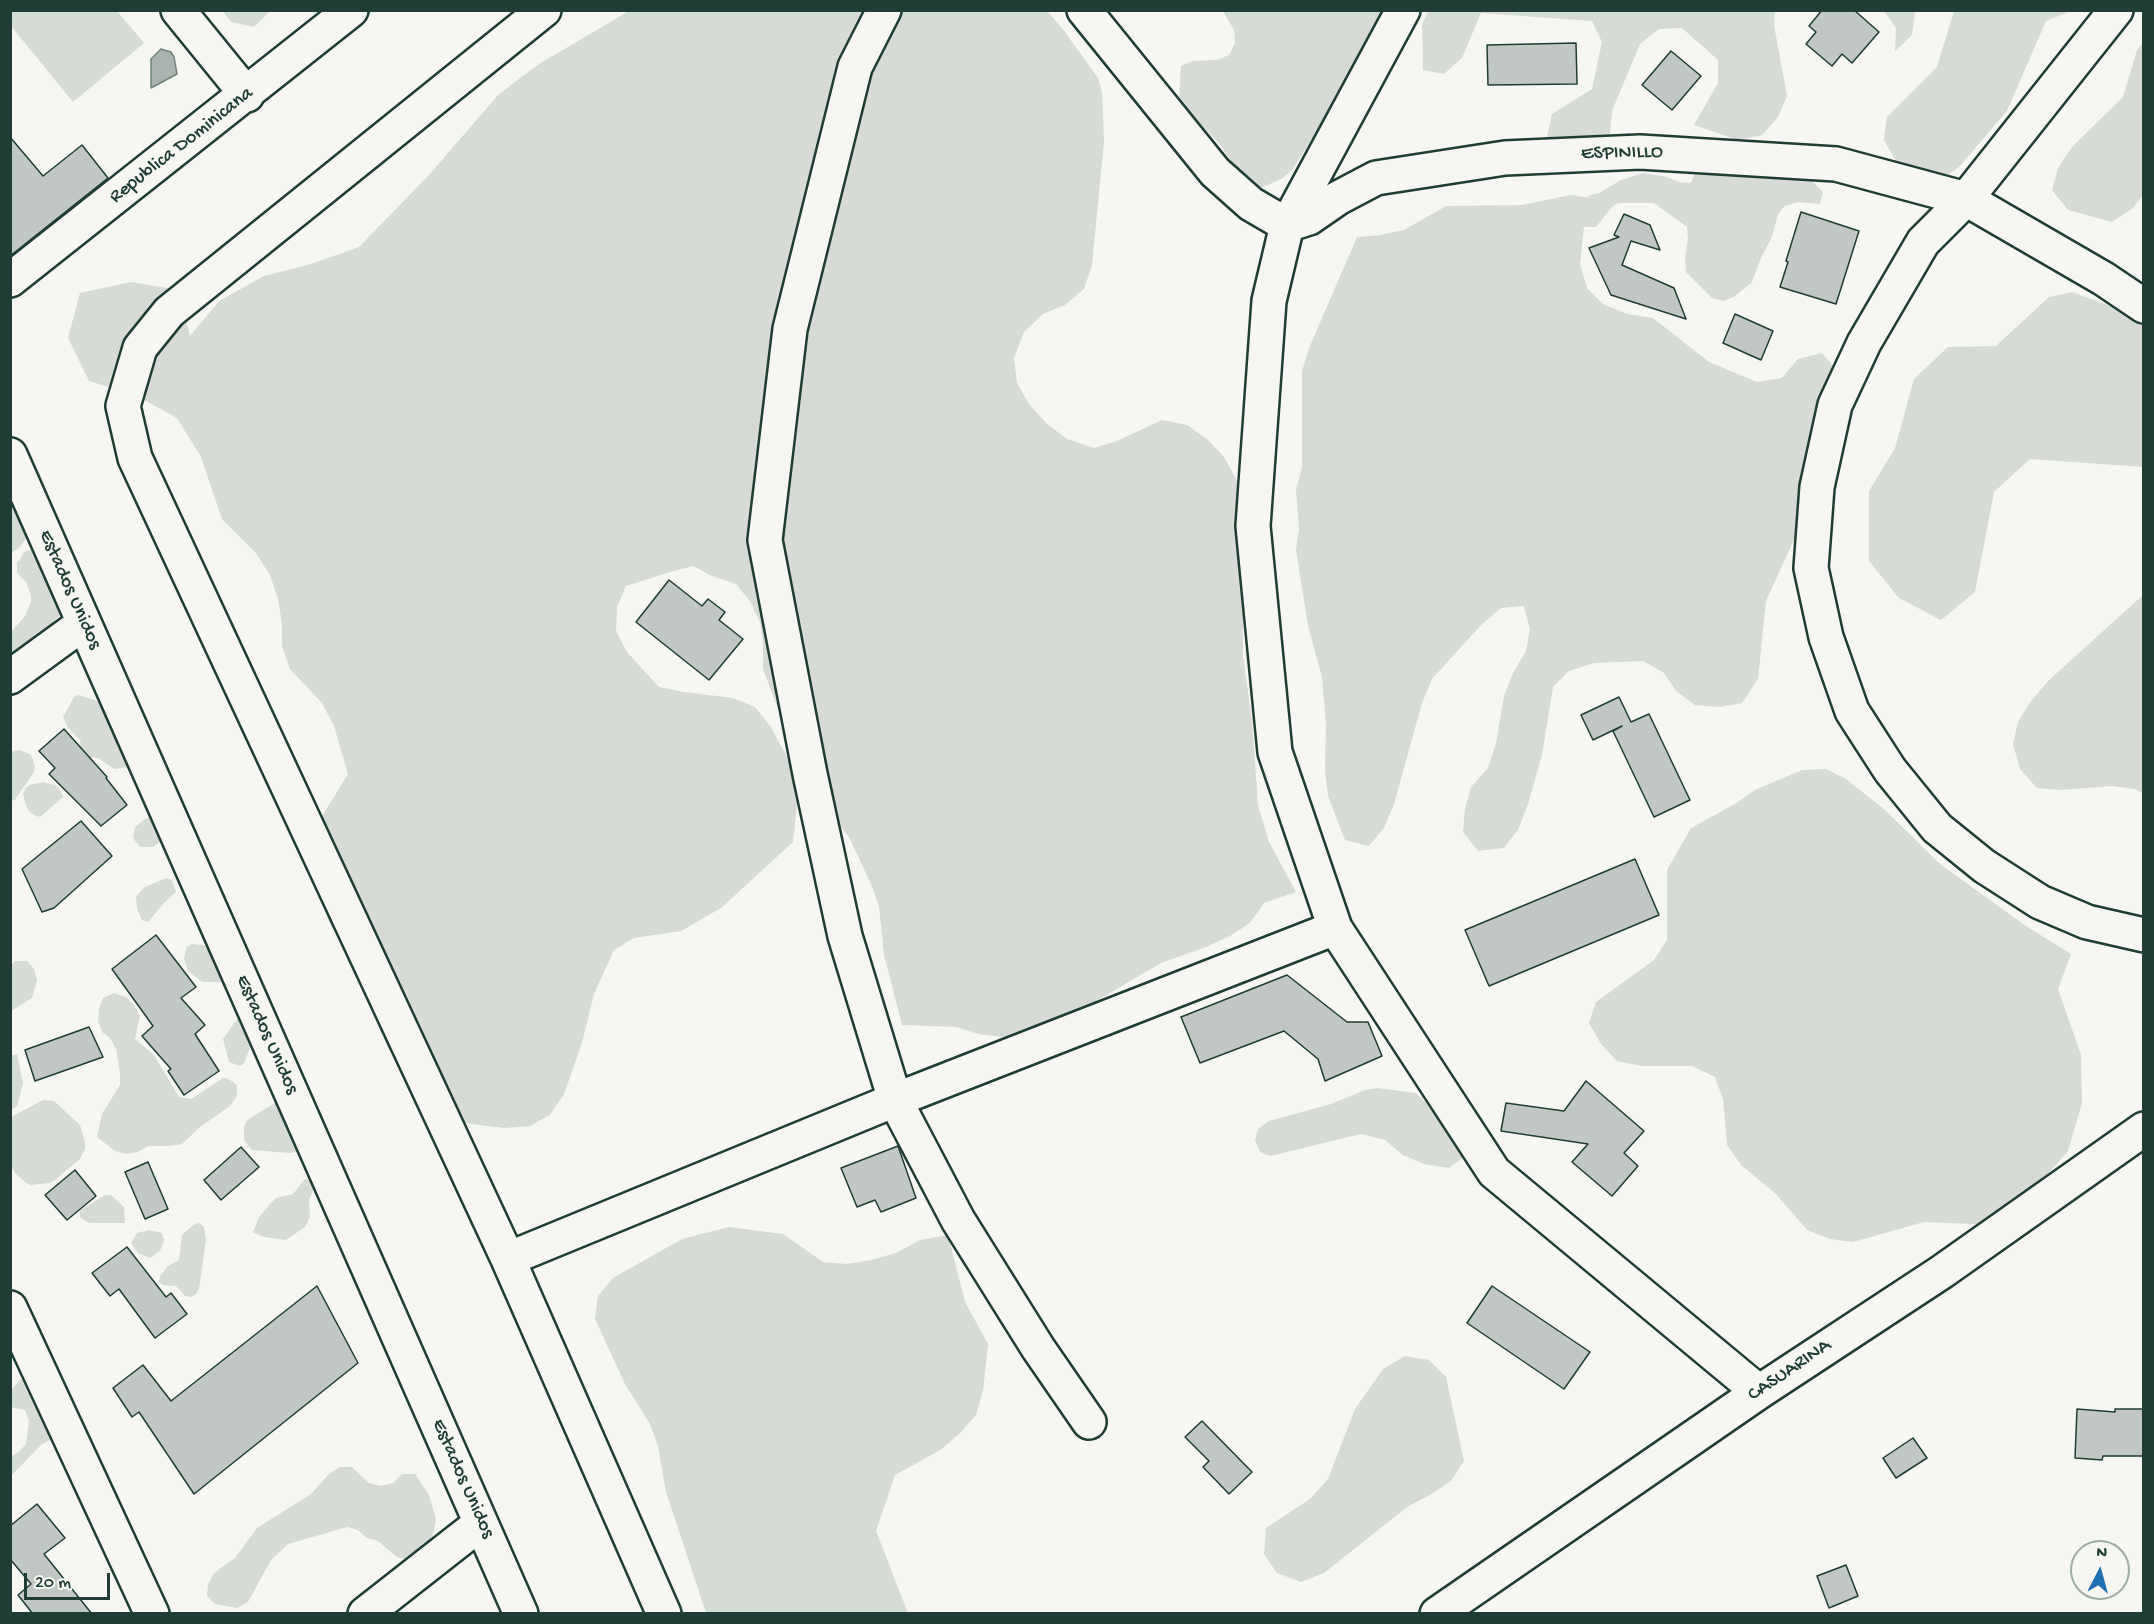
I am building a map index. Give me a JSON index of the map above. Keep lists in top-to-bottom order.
{
  "streets": {
    "street": [
      "Republica Dominicana",
      "ESPINILLO",
      "Estados Unidos",
      "CASUARINA"
    ]
  },
  "scale_bar": "20 m",
  "north": "top"
}
